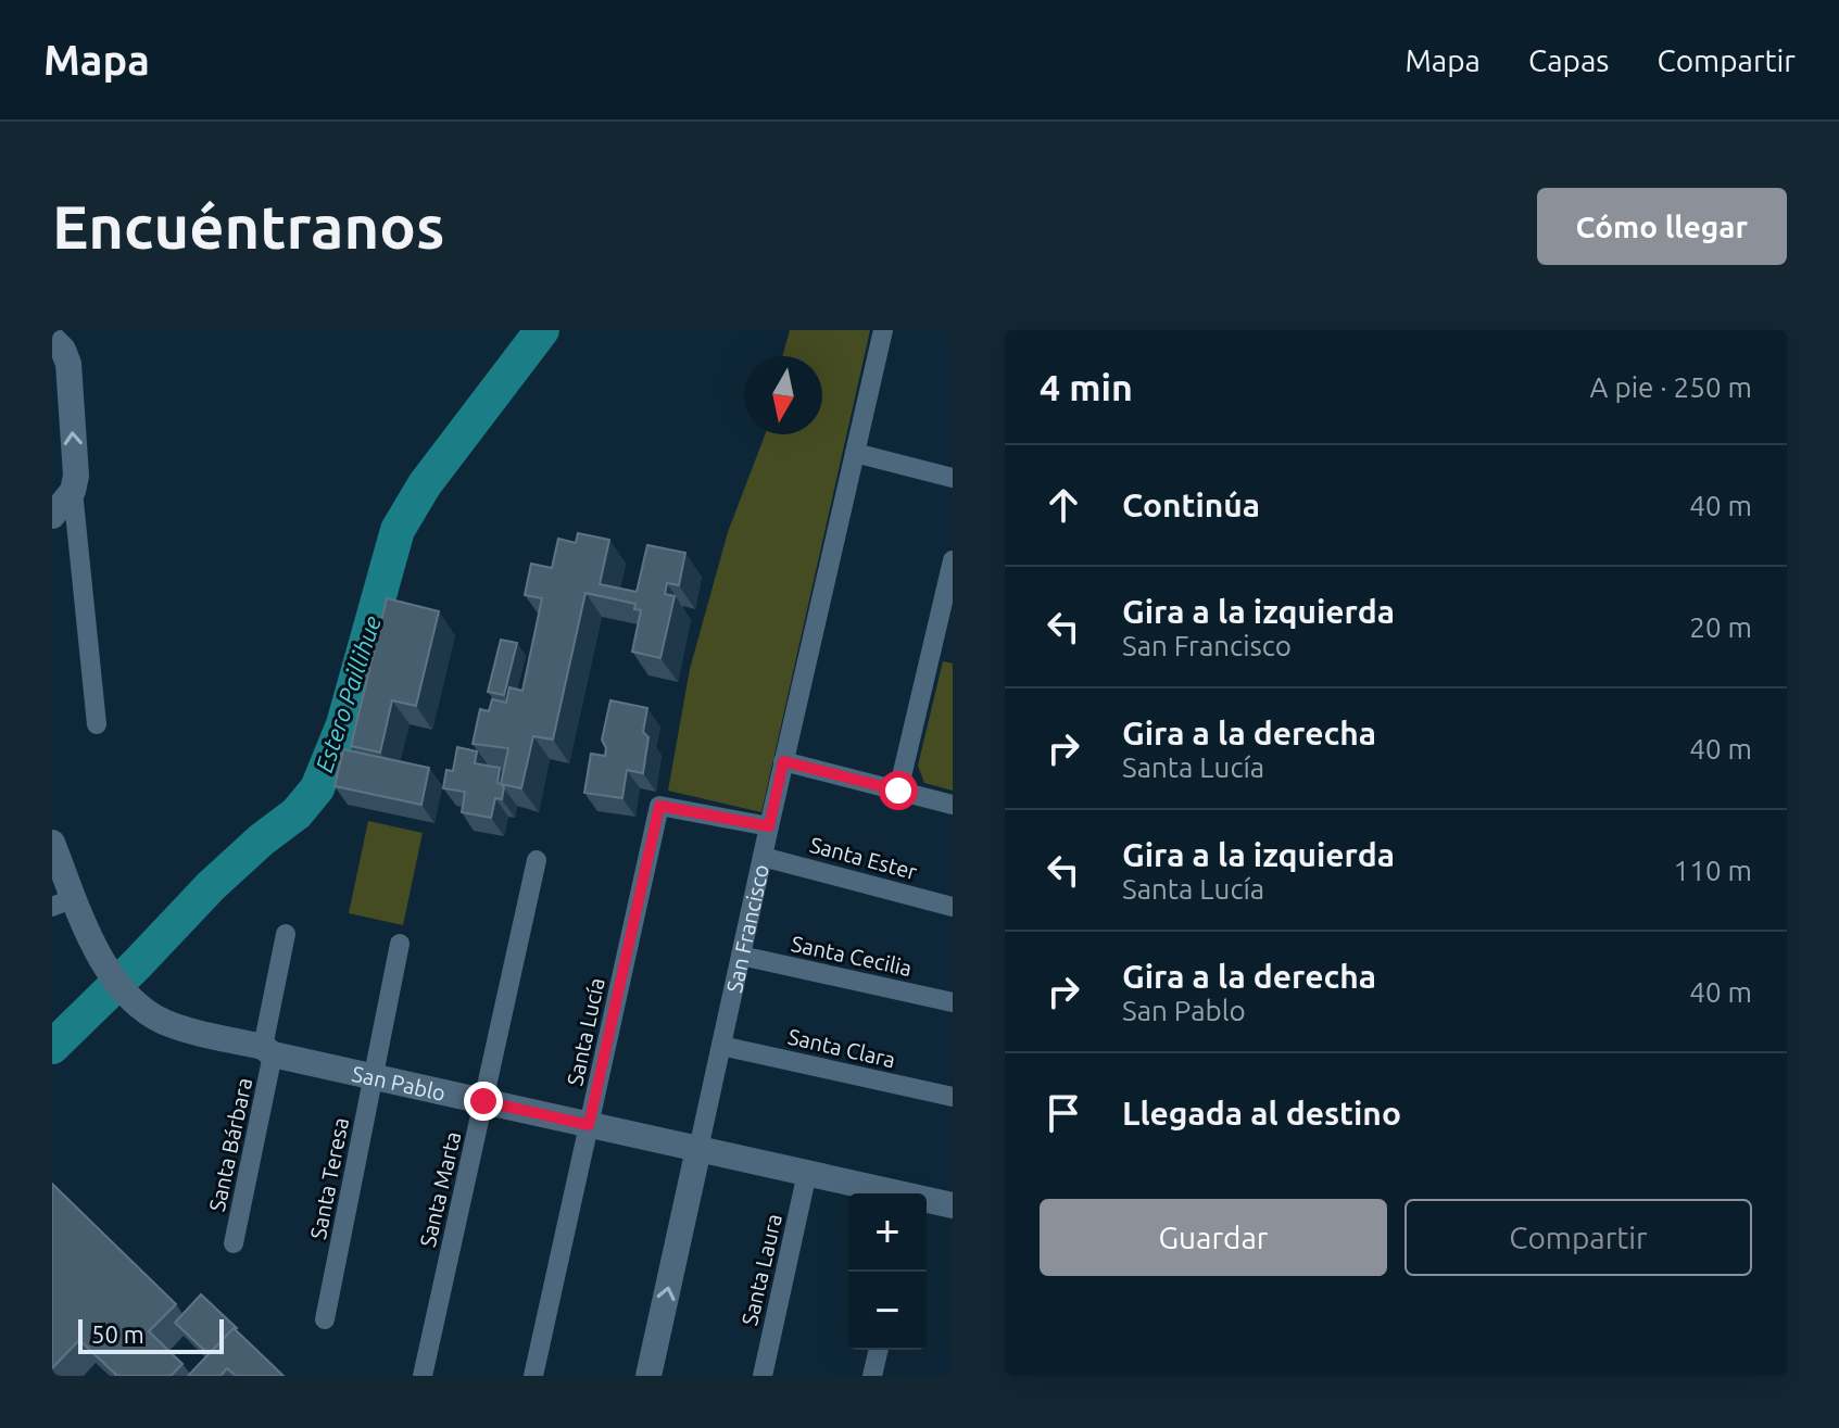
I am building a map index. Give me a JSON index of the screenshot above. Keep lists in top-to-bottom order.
{
  "streets": {
    "street": [
      "Santa Ester",
      "San Francisco",
      "Santa Cecilia",
      "Santa Lucía",
      "Santa Clara",
      "San Pablo",
      "Santa Bárbara",
      "Santa Teresa",
      "Santa Marta",
      "Santa Laura"
    ]
  },
  "crossings": [
    ["Santa Ester", "San Francisco"],
    ["San Francisco", "Santa Cecilia"],
    ["San Francisco", "Santa Lucía"],
    ["San Francisco", "Santa Clara"],
    ["San Francisco", "San Pablo"],
    ["Santa Lucía", "San Pablo"],
    ["San Pablo", "Santa Bárbara"],
    ["San Pablo", "Santa Teresa"],
    ["San Pablo", "Santa Marta"],
    ["San Pablo", "Santa Laura"]
  ],
  "water": ["Estero Paillihue"],
  "scale_bar": "50 m",
  "north": "bottom",
  "page": {
    "header": "Mapa",
    "nav": ["Mapa", "Capas", "Compartir"],
    "buttons": [
      "Cómo llegar",
      ["Guardar", "Compartir"]
    ],
    "title": "Encuéntranos",
    "heading": ["4 min", "A pie · 250 m"],
    "list": [
      ["Continúa", "40 m"],
      ["Gira a la izquierda", "San Francisco", "20 m"],
      ["Gira a la derecha", "Santa Lucía", "40 m"],
      ["Gira a la izquierda", "Santa Lucía", "110 m"],
      ["Gira a la derecha", "San Pablo", "40 m"],
      "Llegada al destino"
    ],
    "map_buttons": ["+", "−"],
    "scale": "50 m"
  }
}
